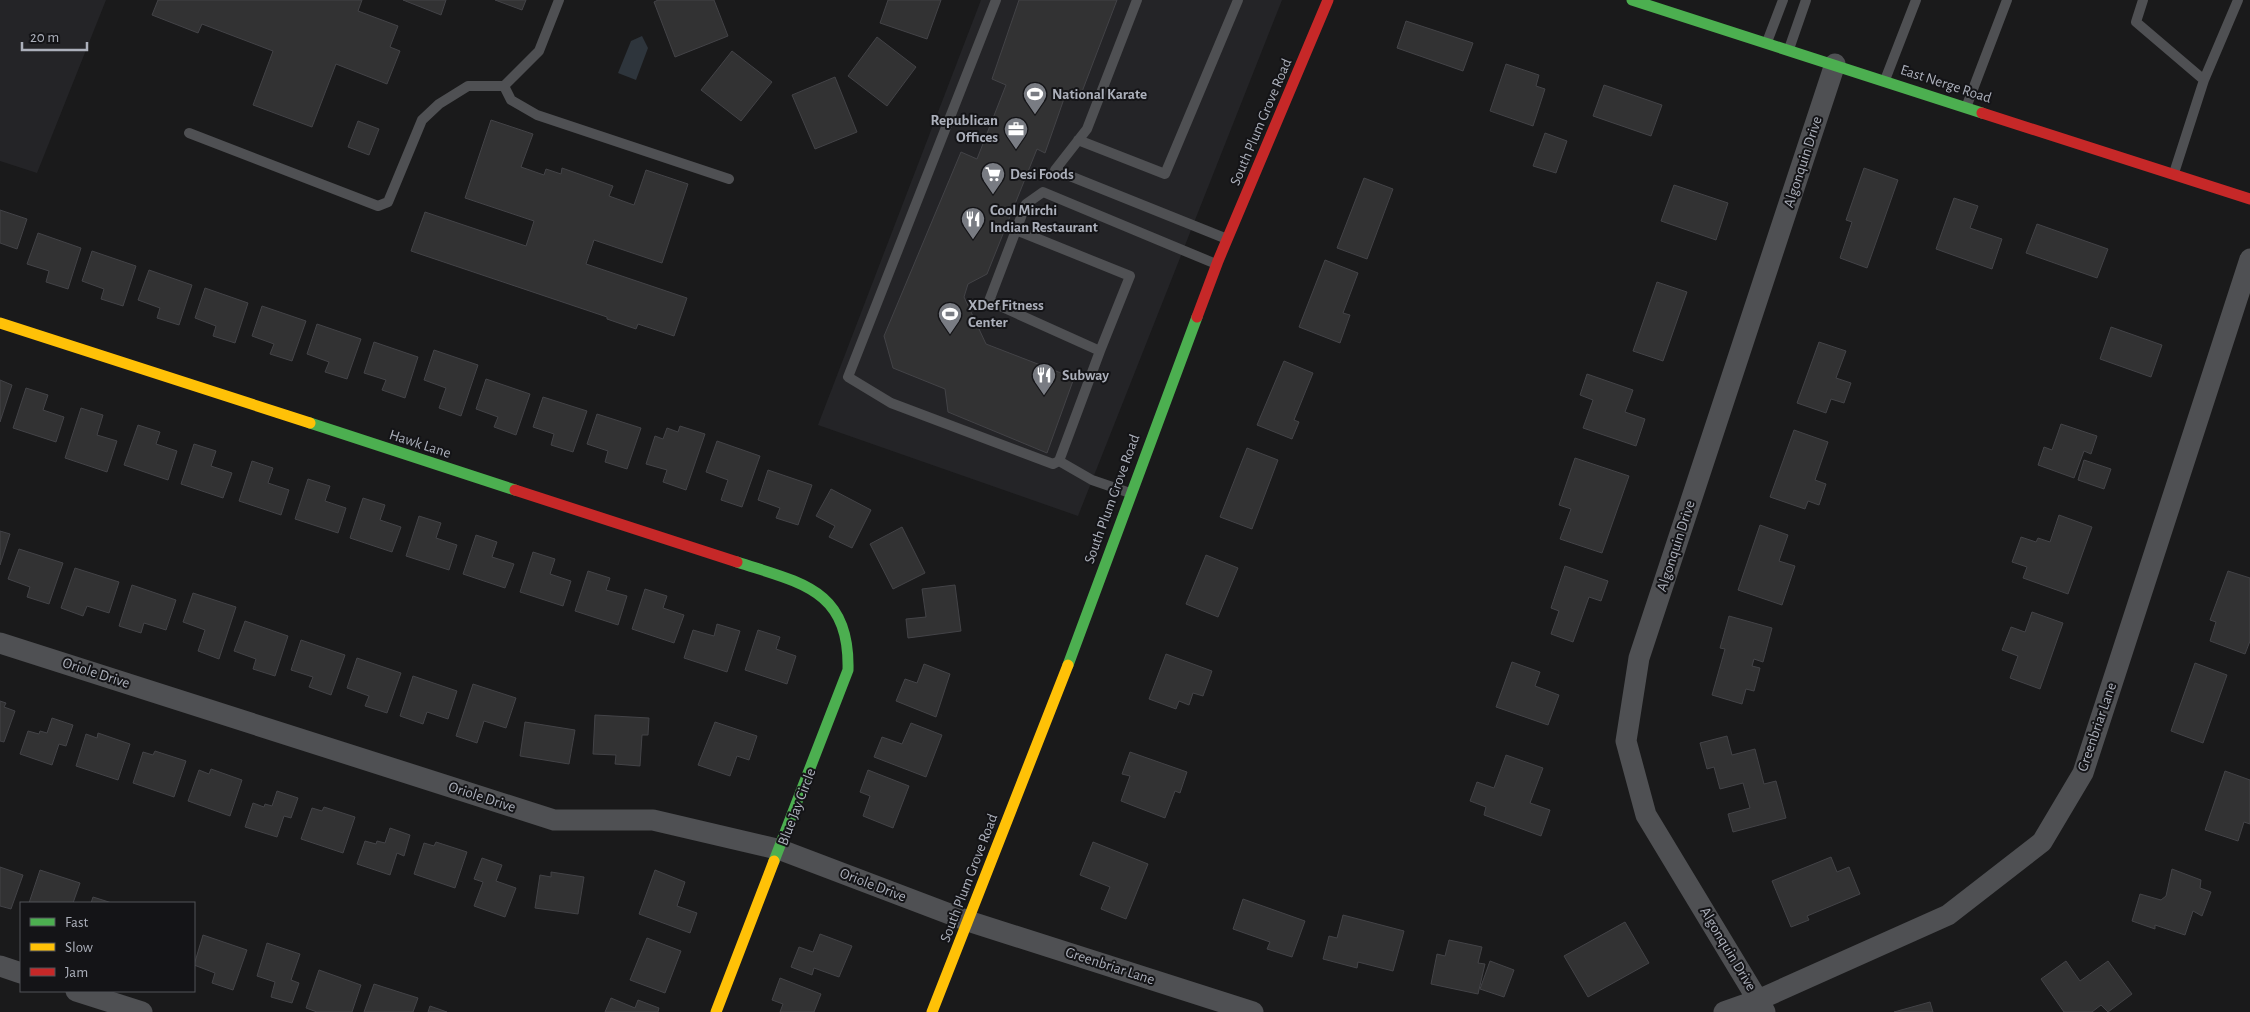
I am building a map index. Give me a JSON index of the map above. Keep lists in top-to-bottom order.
{
  "streets": {
    "street": [
      "East Nerge Road",
      "South Plum Grove Road",
      "Algonquin Drive",
      "Hawk Lane",
      "Oriole Drive",
      "Greenbriar Lane",
      "Blue Jay Circle"
    ]
  },
  "crossings": [
    ["East Nerge Road", "Algonquin Drive"],
    ["South Plum Grove Road", "Oriole Drive"],
    ["South Plum Grove Road", "Greenbriar Lane"],
    ["Algonquin Drive", "Greenbriar Lane"],
    ["Hawk Lane", "Blue Jay Circle"],
    ["Oriole Drive", "Greenbriar Lane"],
    ["Oriole Drive", "Blue Jay Circle"]
  ],
  "places": {
    "sports": ["National Karate", "XDef Fitness Center"],
    "office": ["Republican Offices"],
    "supermarket": ["Desi Foods"],
    "restaurant": ["Cool Mirchi Indian Restaurant", "Subway"]
  },
  "legend": ["Fast", "Slow", "Jam"],
  "scale_bar": "20 m"
}
